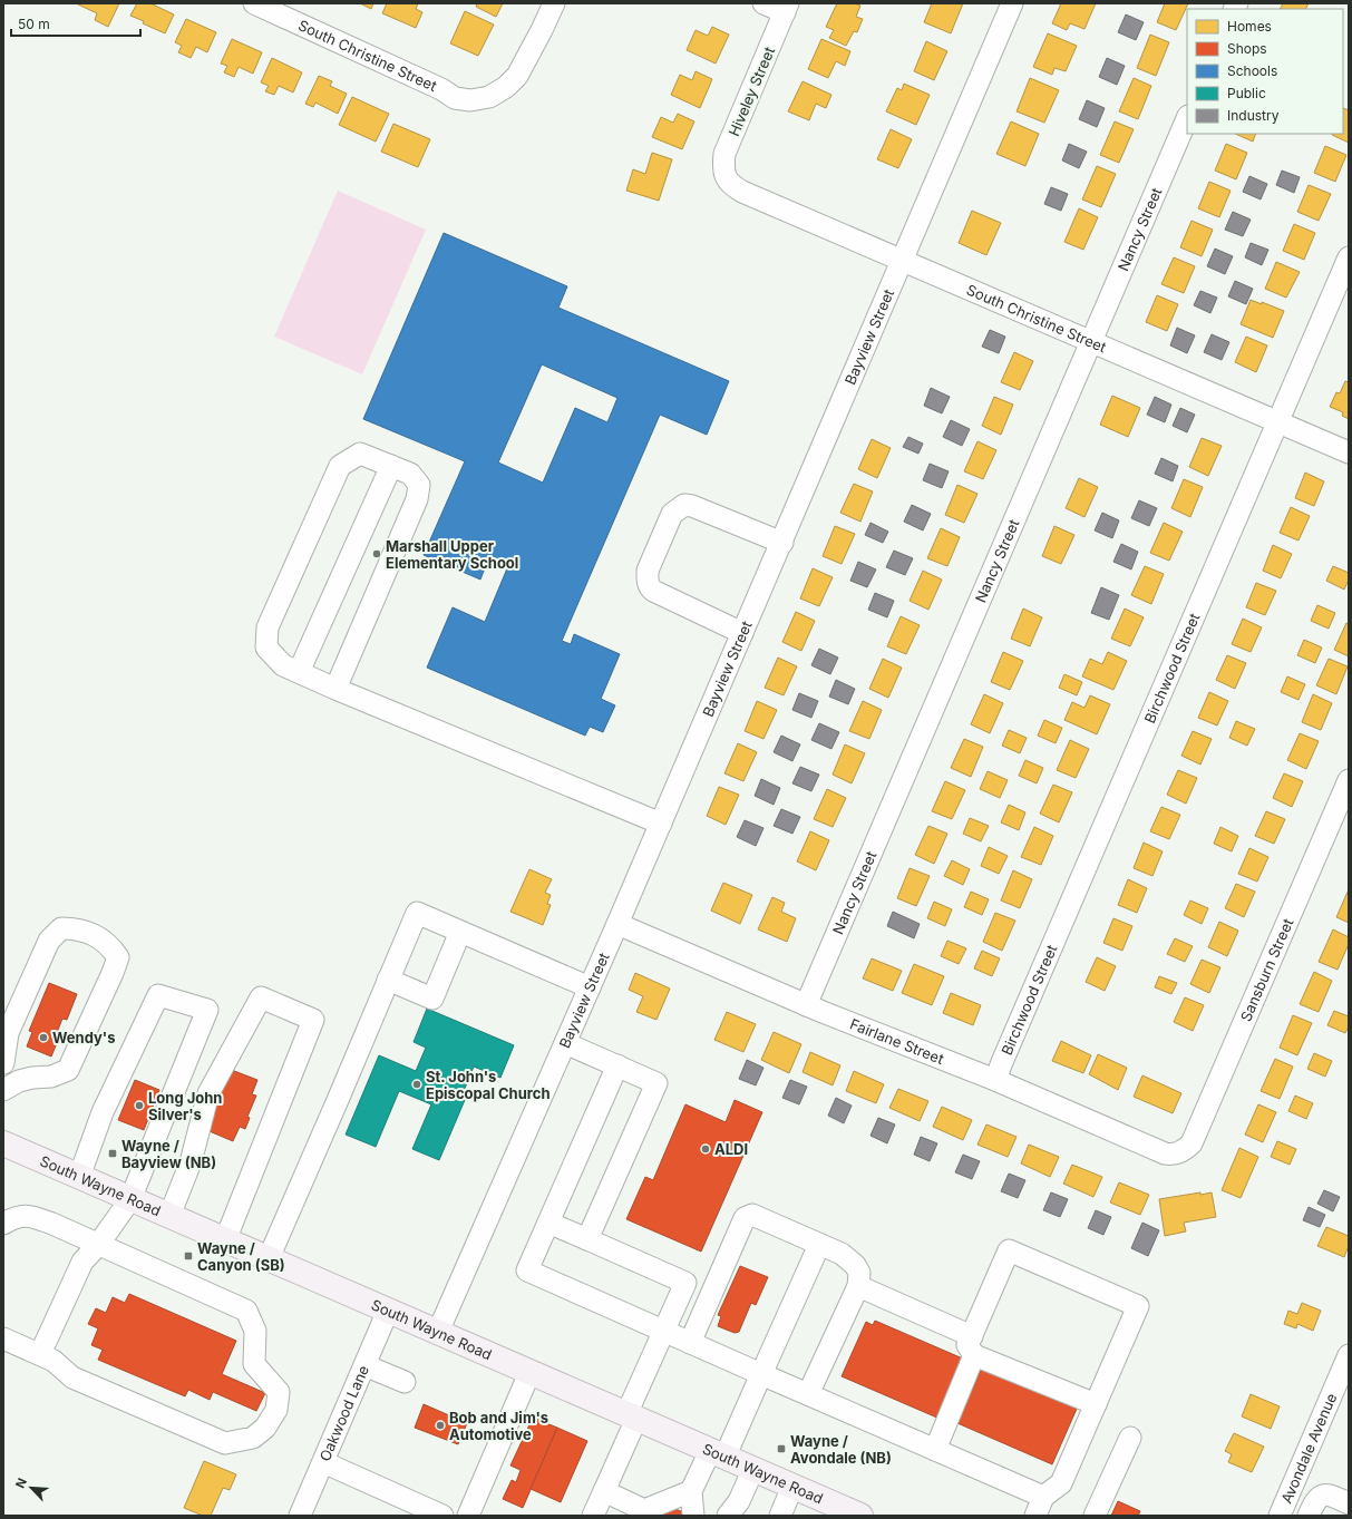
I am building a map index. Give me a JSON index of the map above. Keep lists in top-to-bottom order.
{
  "streets": {
    "main road": ["South Wayne Road"],
    "street": [
      "South Christine Street",
      "Hiveley Street",
      "Nancy Street",
      "Bayview Street",
      "Birchwood Street",
      "Sansburn Street",
      "Fairlane Street",
      "Oakwood Lane",
      "Avondale Avenue"
    ]
  },
  "crossings": [
    ["South Christine Street", "Hiveley Street"],
    ["South Christine Street", "Nancy Street"],
    ["South Christine Street", "Bayview Street"],
    ["South Christine Street", "Birchwood Street"],
    ["Nancy Street", "Fairlane Street"],
    ["Bayview Street", "Fairlane Street"],
    ["Bayview Street", "South Wayne Road"],
    ["Birchwood Street", "Fairlane Street"],
    ["Sansburn Street", "Fairlane Street"],
    ["South Wayne Road", "Oakwood Lane"]
  ],
  "places": {
    "other": [
      "Marshall Upper Elementary School",
      "Wendy's",
      "St. John's Episcopal Church",
      "Long John Silver's",
      "ALDI",
      "Bob and Jim's Automotive"
    ],
    "transit": ["Wayne / Bayview (NB)", "Wayne / Canyon (SB)", "Wayne / Avondale (NB)"]
  },
  "legend": [
    "Homes",
    "Shops",
    "Schools",
    "Public",
    "Industry"
  ],
  "scale_bar": "50 m",
  "north": "top left"
}
